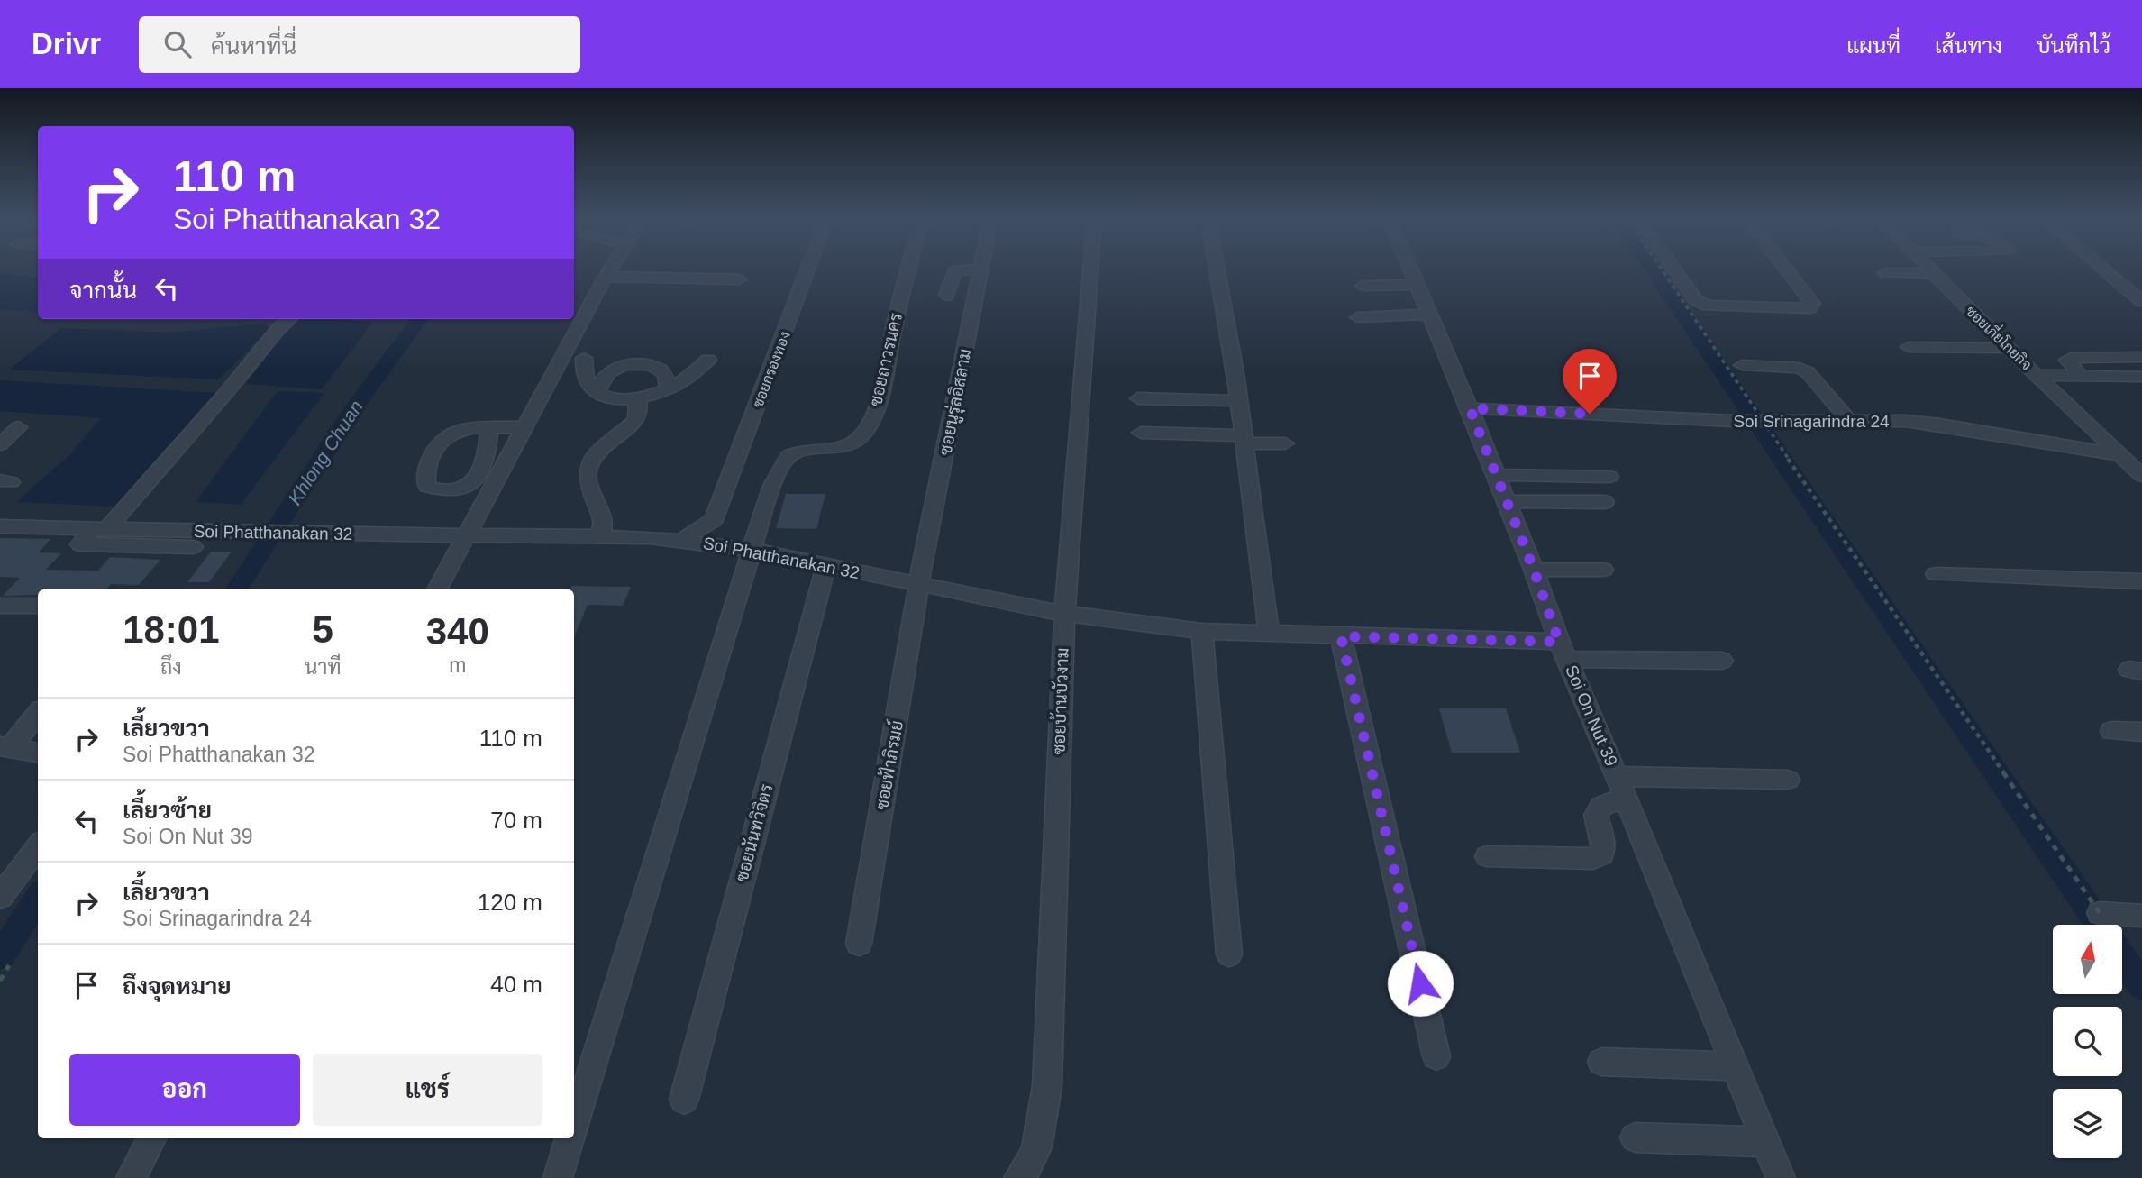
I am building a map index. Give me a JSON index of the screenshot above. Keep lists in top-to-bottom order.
{
  "streets": {
    "street": [
      "ซอยเกี่ยโกยกิจ",
      "ซอยถาวรนคร",
      "ซอยกรองทอง",
      "ซอยนูรุ่ลอิสลาม",
      "Soi Srinagarindra 24",
      "Soi Phatthanakan 32",
      "ซอยบ้านบัวงาม",
      "Soi On Nut 39",
      "ซอยฟ้าภิรมย์",
      "ซอยนันทวิจิตร"
    ]
  },
  "crossings": [
    ["ซอยเกี่ยโกยกิจ", "Soi Srinagarindra 24"],
    ["ซอยถาวรนคร", "Soi Phatthanakan 32"],
    ["ซอยกรองทอง", "Soi Phatthanakan 32"],
    ["ซอยนูรุ่ลอิสลาม", "Soi Phatthanakan 32"],
    ["ซอยนูรุ่ลอิสลาม", "ซอยฟ้าภิรมย์"],
    ["Soi Srinagarindra 24", "Soi On Nut 39"],
    ["Soi Phatthanakan 32", "ซอยบ้านบัวงาม"],
    ["Soi Phatthanakan 32", "Soi On Nut 39"],
    ["Soi Phatthanakan 32", "ซอยฟ้าภิรมย์"],
    ["Soi Phatthanakan 32", "ซอยนันทวิจิตร"]
  ],
  "water": ["Khlong Chuan"],
  "north": "top",
  "page": {
    "header": "Drivr",
    "search": "ค้นหาที่นี่",
    "nav": ["แผนที่", "เส้นทาง", "บันทึกไว้"],
    "turn": ["110 m", "Soi Phatthanakan 32"],
    "then": "จากนั้น",
    "eta": [
      "18:01",
      "ถึง",
      "5",
      "นาที",
      "340",
      "m"
    ],
    "list": [
      {
        "name": "เลี้ยวขวา",
        "note": "Soi Phatthanakan 32",
        "value": "110 m"
      },
      {
        "name": "เลี้ยวซ้าย",
        "note": "Soi On Nut 39",
        "value": "70 m"
      },
      {
        "name": "เลี้ยวขวา",
        "note": "Soi Srinagarindra 24",
        "value": "120 m"
      },
      {
        "name": "ถึงจุดหมาย",
        "value": "40 m"
      }
    ],
    "buttons": ["ออก", "แชร์"]
  }
}
